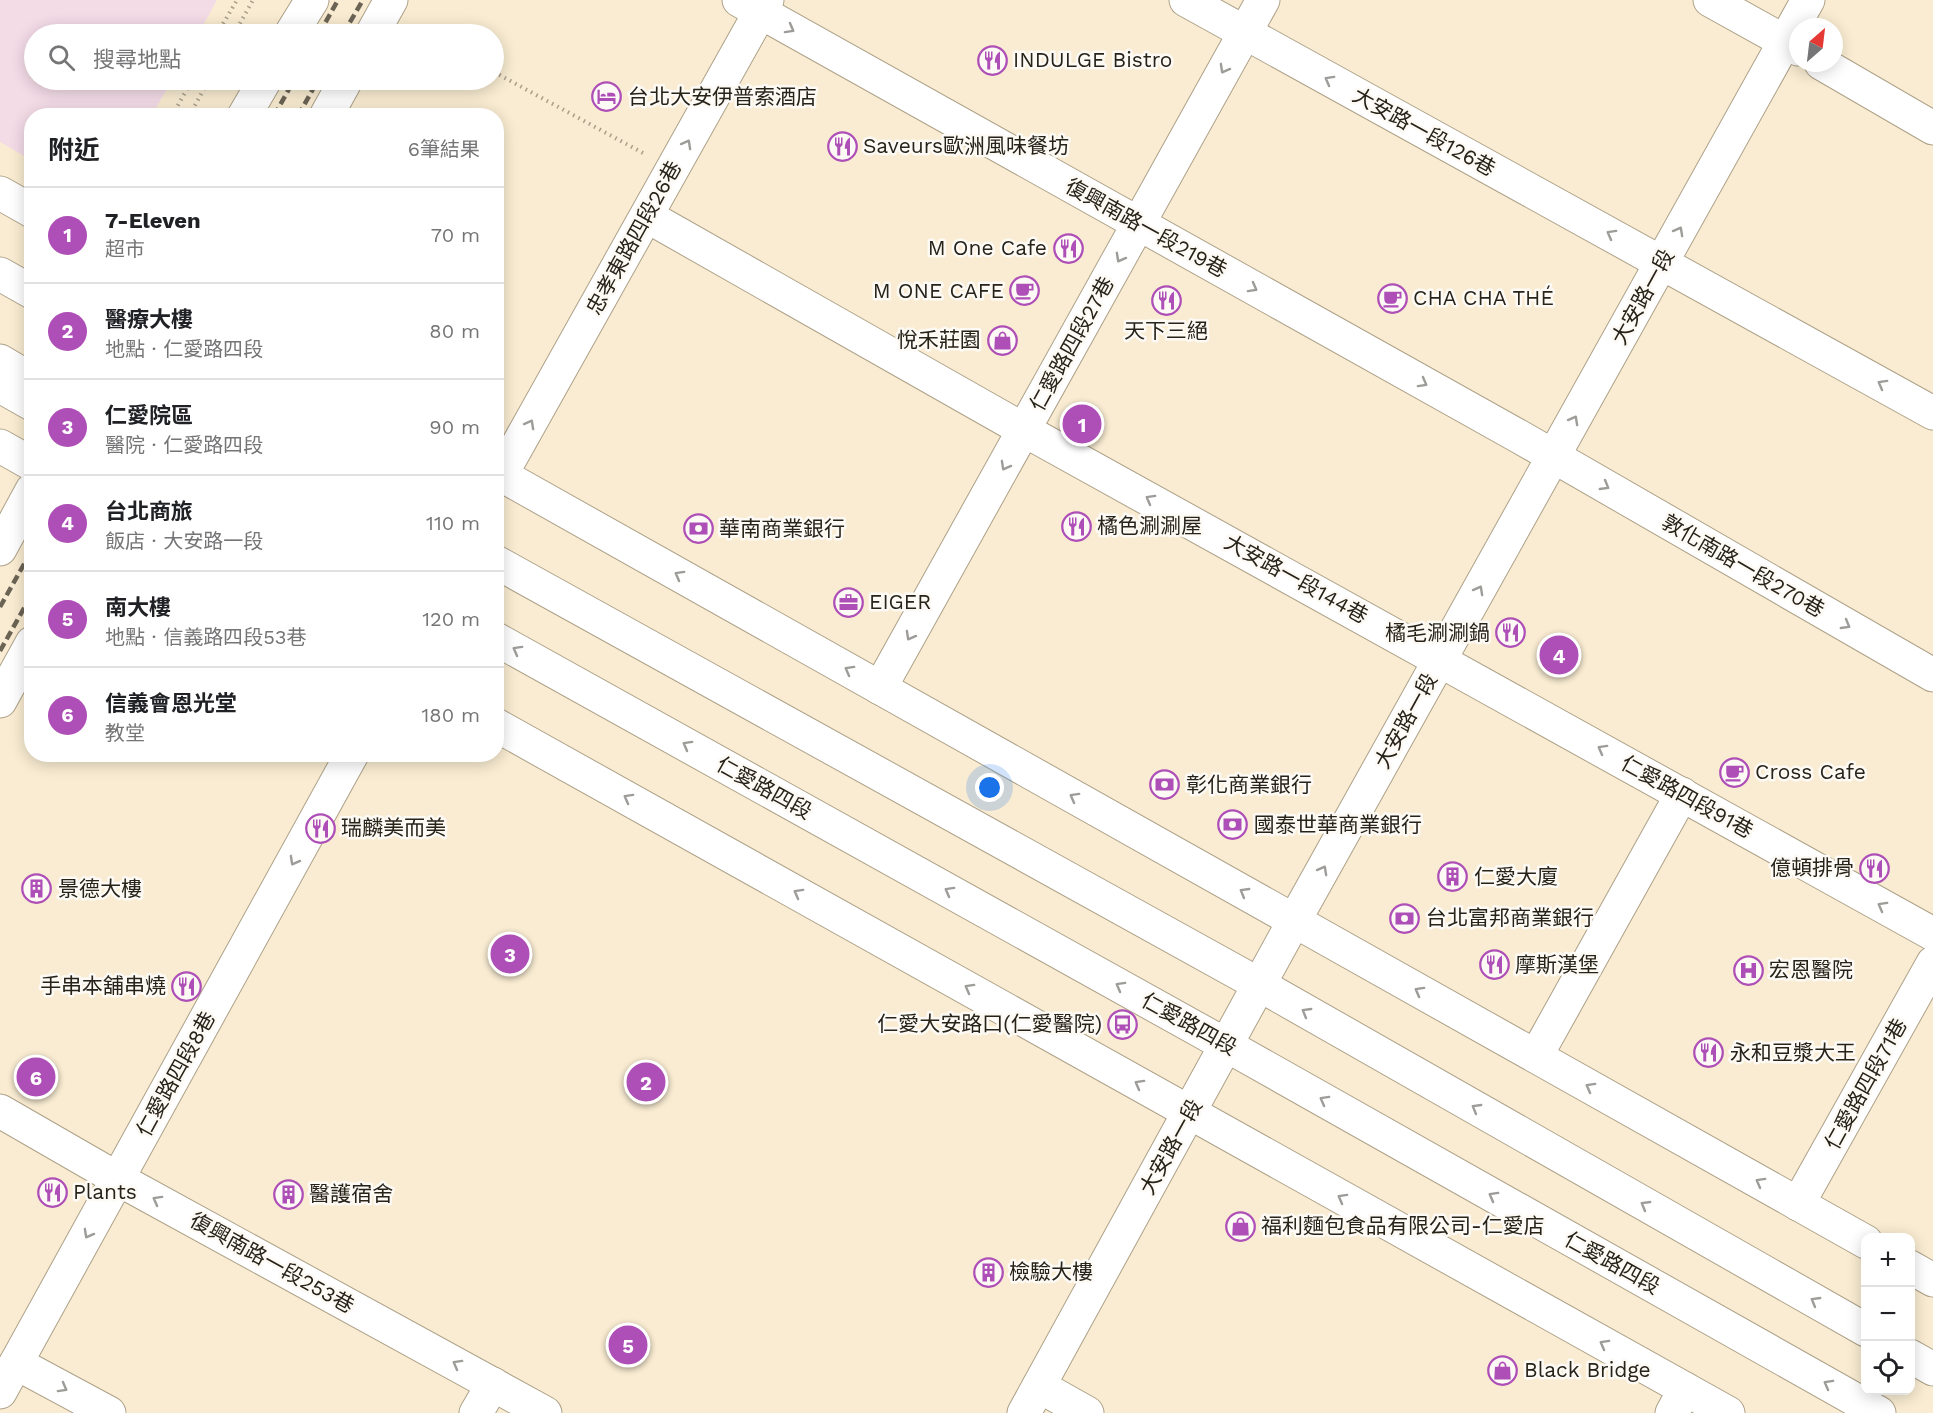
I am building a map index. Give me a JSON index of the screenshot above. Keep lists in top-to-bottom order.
{
  "streets": {
    "main road": [
      "大安路一段126巷",
      "復興南路一段219巷",
      "忠孝東路四段26巷",
      "大安路一段",
      "仁愛路四段27巷",
      "敦化南路一段270巷",
      "大安路一段144巷",
      "仁愛路四段",
      "仁愛路四段91巷",
      "仁愛路四段8巷",
      "仁愛路四段71巷",
      "復興南路一段253巷"
    ]
  },
  "crossings": [
    ["大安路一段126巷", "大安路一段"],
    ["大安路一段126巷", "仁愛路四段27巷"],
    ["復興南路一段219巷", "忠孝東路四段26巷"],
    ["復興南路一段219巷", "大安路一段"],
    ["復興南路一段219巷", "仁愛路四段27巷"],
    ["復興南路一段219巷", "敦化南路一段270巷"],
    ["忠孝東路四段26巷", "大安路一段144巷"],
    ["大安路一段", "敦化南路一段270巷"],
    ["大安路一段", "大安路一段144巷"],
    ["大安路一段", "仁愛路四段"],
    ["大安路一段", "仁愛路四段91巷"],
    ["仁愛路四段27巷", "大安路一段144巷"],
    ["大安路一段144巷", "仁愛路四段91巷"],
    ["仁愛路四段8巷", "復興南路一段253巷"]
  ],
  "one_way": [
    "大安路一段126巷",
    "復興南路一段219巷",
    "忠孝東路四段26巷",
    "大安路一段",
    "仁愛路四段27巷",
    "敦化南路一段270巷",
    "仁愛路四段91巷",
    "仁愛路四段8巷",
    "復興南路一段253巷"
  ],
  "places": {
    "restaurant": [
      "INDULGE Bistro",
      "Saveurs歐洲風味餐坊",
      "M One Cafe",
      "天下三絕",
      "橘色涮涮屋",
      "橘毛涮涮鍋",
      "瑞麟美而美",
      "億頓排骨",
      "摩斯漢堡",
      "手串本舖串燒",
      "永和豆漿大王",
      "Plants"
    ],
    "hotel": ["台北大安伊普索酒店"],
    "cafe": ["M ONE CAFE", "CHA CHA THÉ", "Cross Cafe"],
    "shop": ["悅禾莊園", "福利麵包食品有限公司-仁愛店", "Black Bridge"],
    "bank": [
      "華南商業銀行",
      "彰化商業銀行",
      "國泰世華商業銀行",
      "台北富邦商業銀行"
    ],
    "office": ["EIGER"],
    "building": [
      "仁愛大廈",
      "景德大樓",
      "醫護宿舍",
      "檢驗大樓"
    ],
    "hospital": ["宏恩醫院"],
    "bus stop": ["仁愛大安路口(仁愛醫院)"]
  },
  "north": "top right",
  "page": {
    "search": "搜尋地點",
    "heading": ["附近", "6筆結果"],
    "list": [
      {
        "mark": "1",
        "name": "7-Eleven",
        "note": "超市",
        "value": "70 m"
      },
      {
        "mark": "2",
        "name": "醫療大樓",
        "note": "地點 · 仁愛路四段",
        "value": "80 m"
      },
      {
        "mark": "3",
        "name": "仁愛院區",
        "note": "醫院 · 仁愛路四段",
        "value": "90 m"
      },
      {
        "mark": "4",
        "name": "台北商旅",
        "note": "飯店 · 大安路一段",
        "value": "110 m"
      },
      {
        "mark": "5",
        "name": "南大樓",
        "note": "地點 · 信義路四段53巷",
        "value": "120 m"
      },
      {
        "mark": "6",
        "name": "信義會恩光堂",
        "note": "教堂",
        "value": "180 m"
      }
    ],
    "pins": [
      "1",
      "4",
      "3",
      "6",
      "2",
      "5"
    ],
    "map_buttons": ["+", "−"]
  }
}
